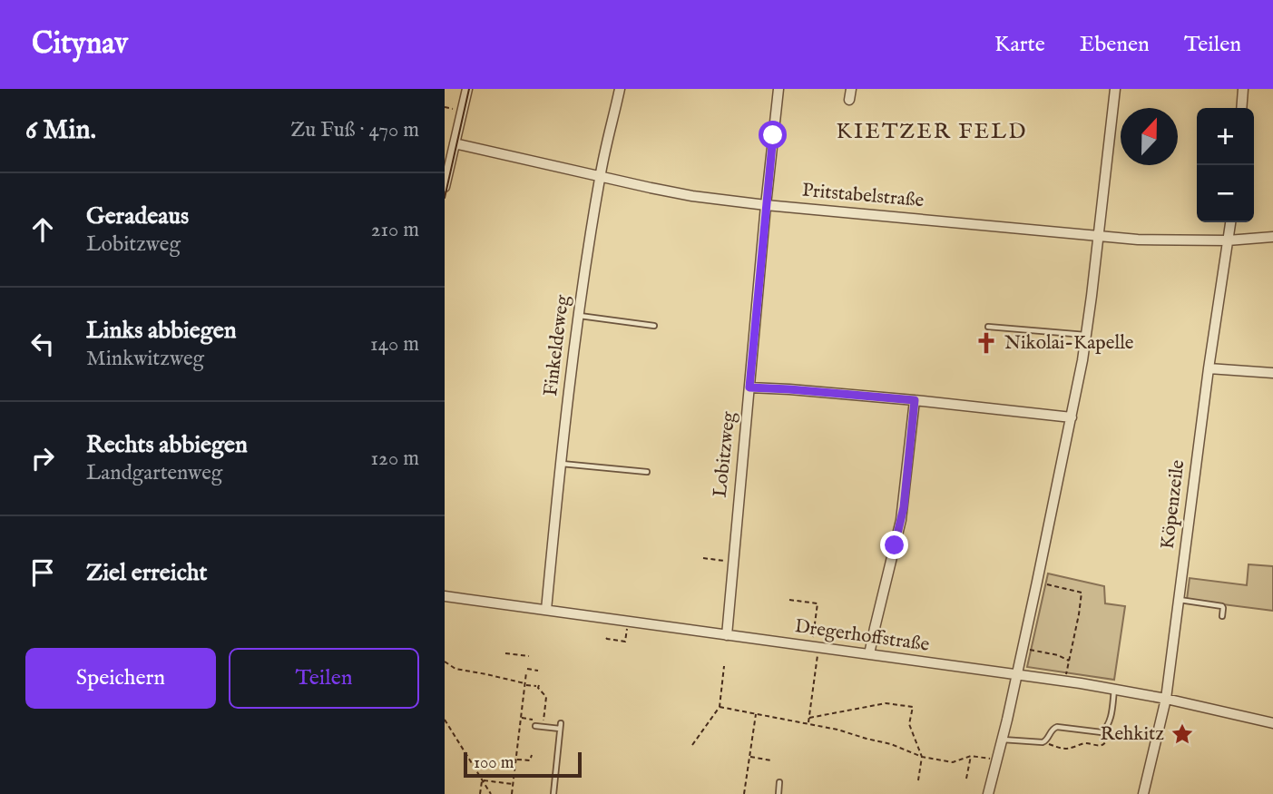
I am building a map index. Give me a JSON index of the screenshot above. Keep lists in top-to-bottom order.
{
  "streets": {
    "street": [
      "Pritstabelstraße",
      "Finkeldeweg",
      "Lobitzweg",
      "Köpenzeile",
      "Dregerhoffstraße"
    ]
  },
  "crossings": [
    ["Pritstabelstraße", "Finkeldeweg"],
    ["Pritstabelstraße", "Lobitzweg"],
    ["Pritstabelstraße", "Köpenzeile"],
    ["Finkeldeweg", "Dregerhoffstraße"],
    ["Lobitzweg", "Dregerhoffstraße"],
    ["Köpenzeile", "Dregerhoffstraße"]
  ],
  "districts": ["KIETZER FELD"],
  "places": {
    "church": ["Nikolai-Kapelle"],
    "place": ["Rehkitz"]
  },
  "scale_bar": "100 m",
  "north": "top",
  "page": {
    "header": "Citynav",
    "nav": ["Karte", "Ebenen", "Teilen"],
    "heading": ["6 Min.", "Zu Fuß · 470 m"],
    "map_buttons": ["+", "−"],
    "list": [
      ["Geradeaus", "Lobitzweg", "210 m"],
      ["Links abbiegen", "Minkwitzweg", "140 m"],
      ["Rechts abbiegen", "Landgartenweg", "120 m"],
      "Ziel erreicht"
    ],
    "buttons": ["Speichern", "Teilen"],
    "scale": "100 m"
  }
}
